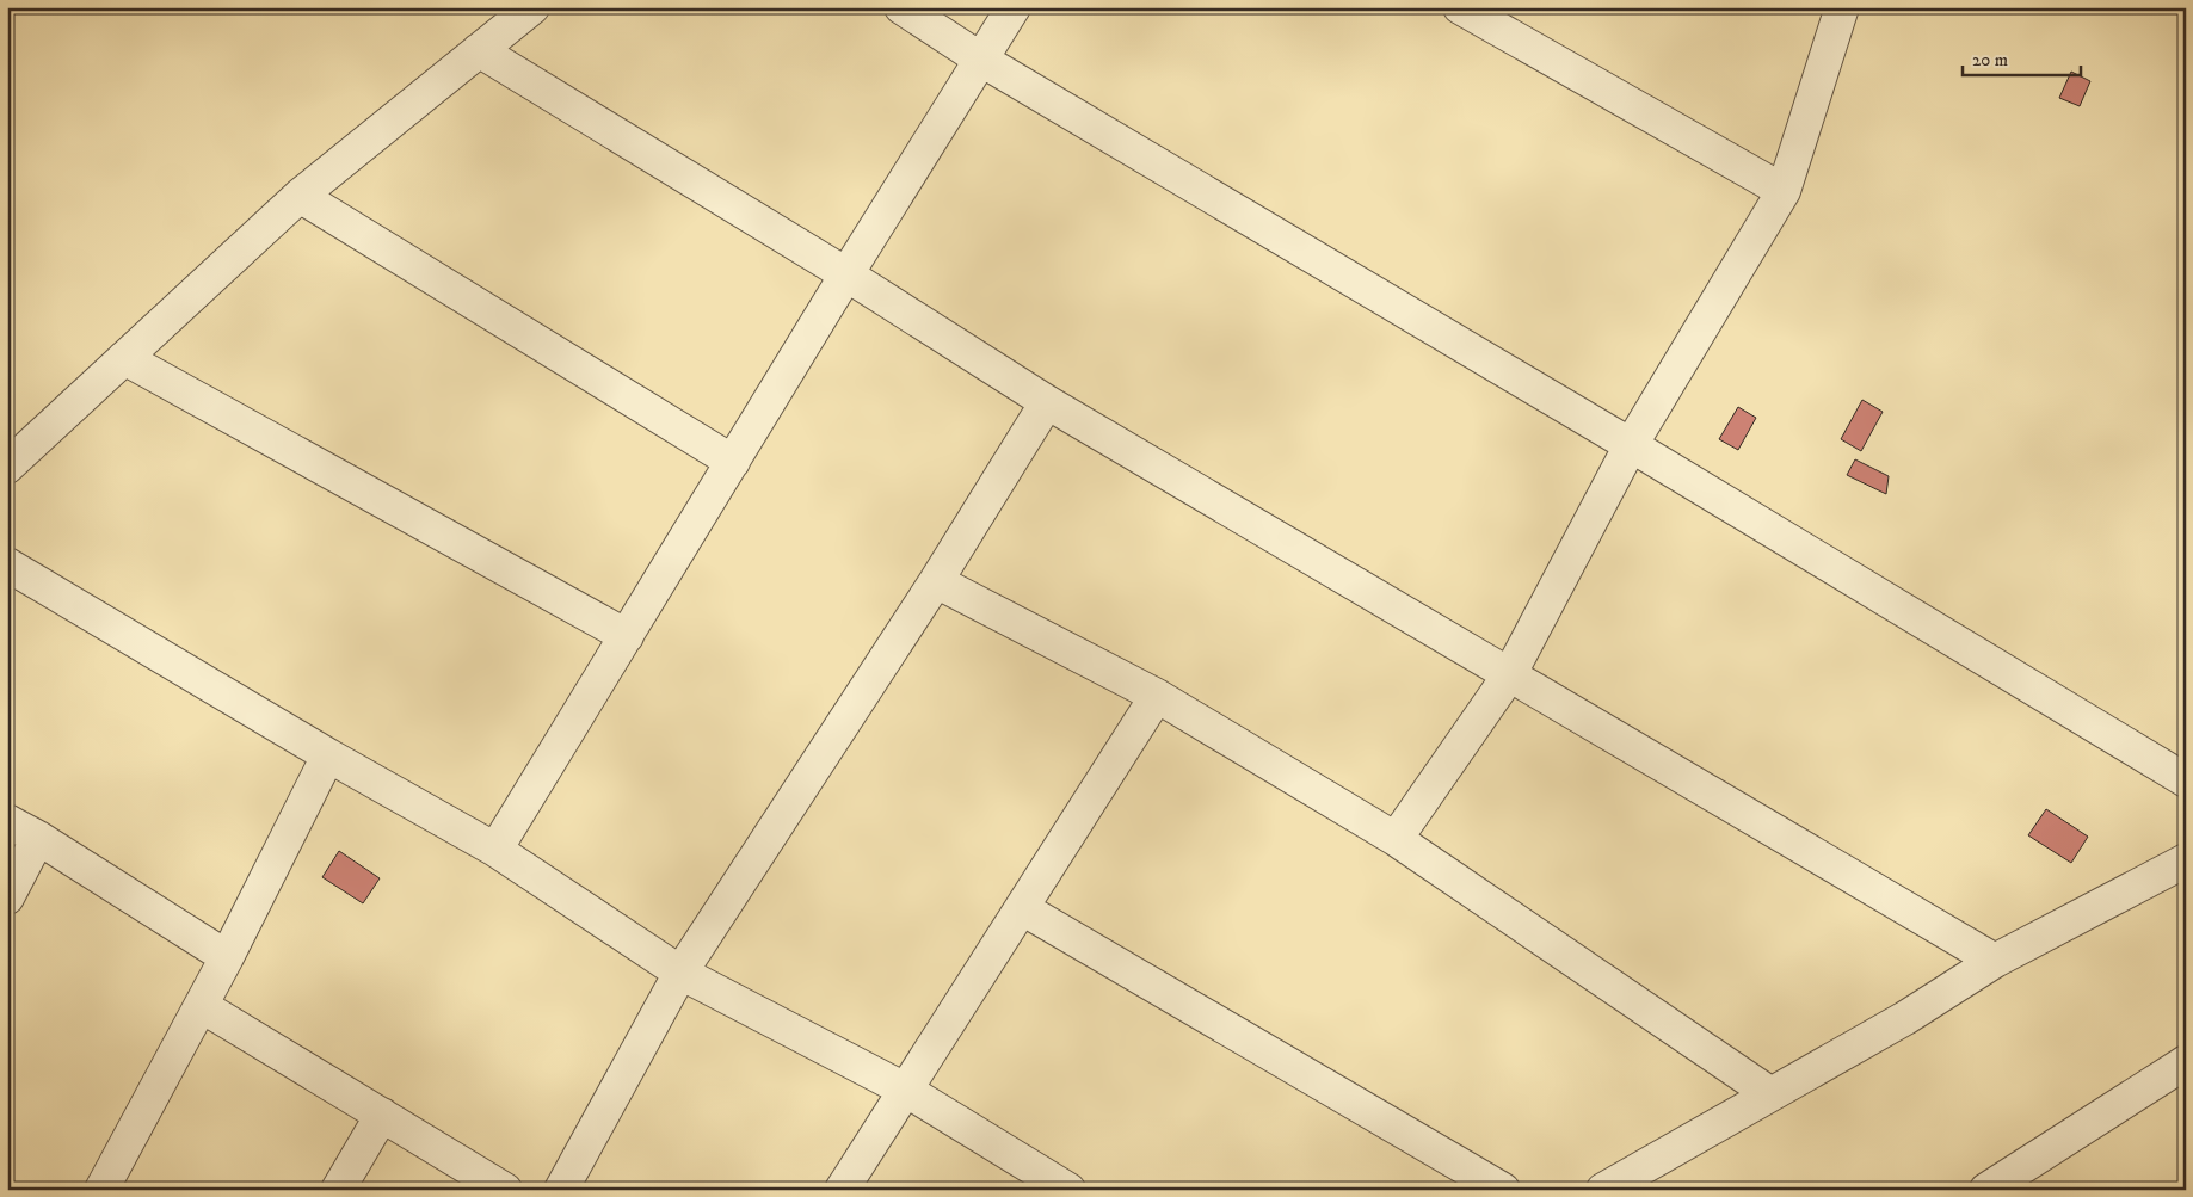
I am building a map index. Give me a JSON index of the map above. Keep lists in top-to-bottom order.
{
  "scale_bar": "20 m"
}
